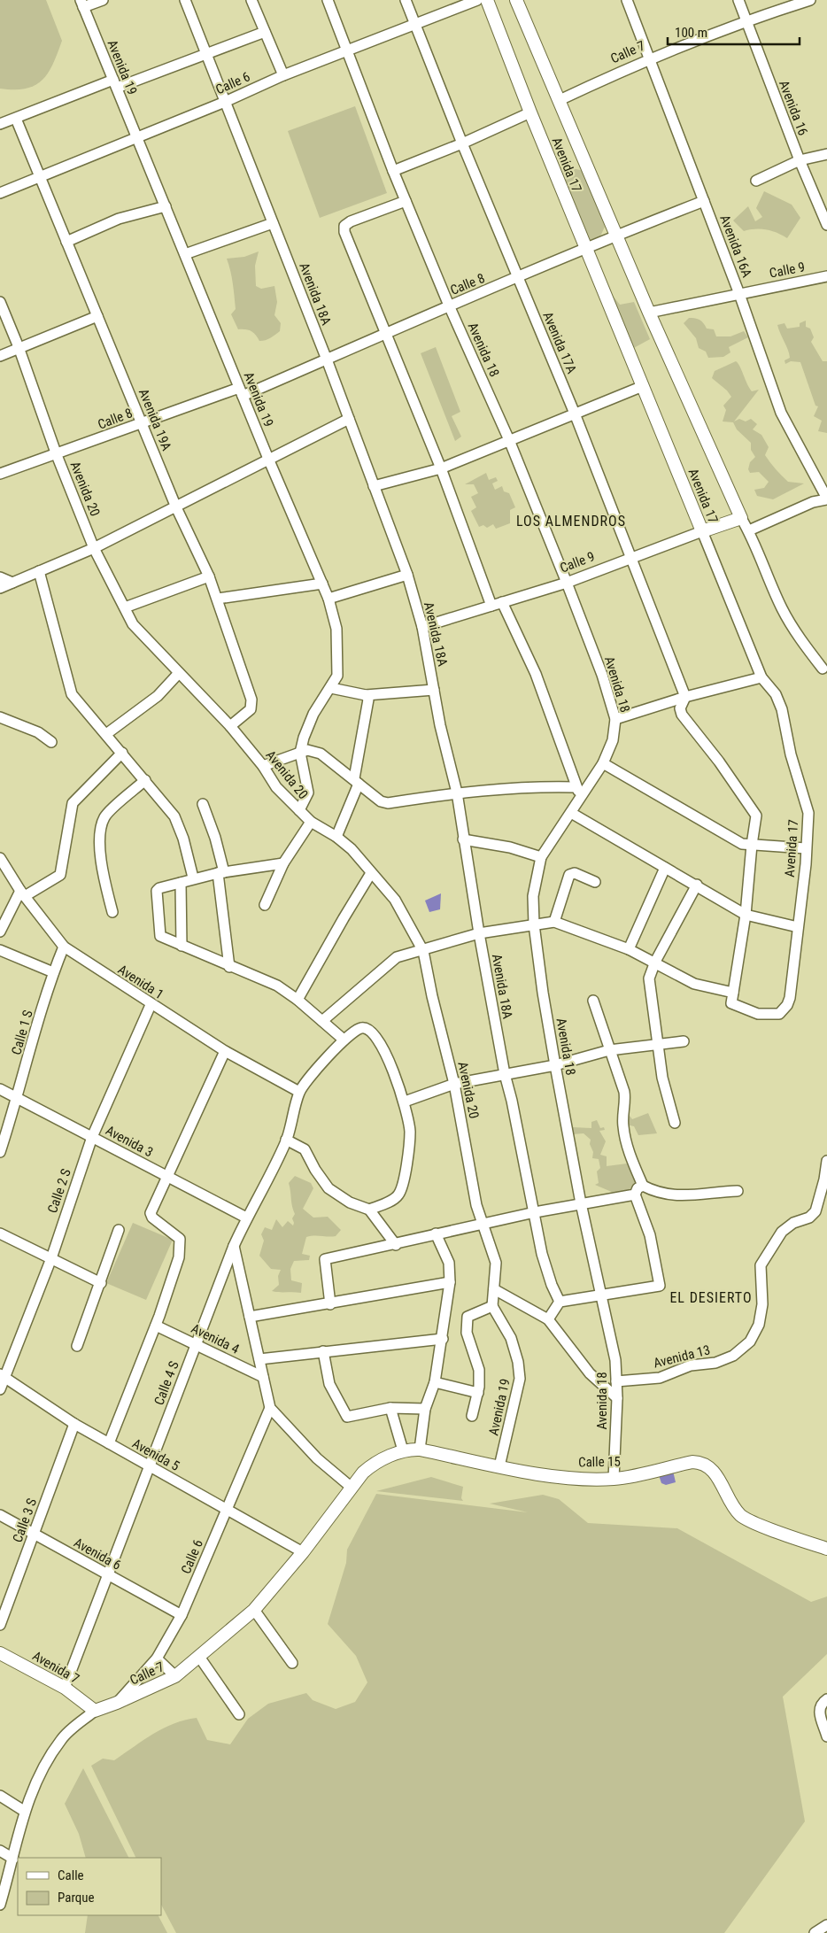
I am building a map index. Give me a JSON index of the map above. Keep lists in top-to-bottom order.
{
  "streets": {
    "main road": [
      "Calle 7",
      "Avenida 17",
      "Calle 9",
      "Calle 15",
      "Avenida 7"
    ],
    "street": [
      "Avenida 19",
      "Calle 6",
      "Avenida 16",
      "Avenida 16A",
      "Calle 8",
      "Avenida 18A",
      "Avenida 17A",
      "Avenida 18",
      "Avenida 19A",
      "Avenida 20",
      "Avenida 1",
      "Calle 1 S",
      "Avenida 3",
      "Calle 2 S",
      "Avenida 4",
      "Avenida 13",
      "Calle 4 S",
      "Avenida 5",
      "Calle 3 S",
      "Avenida 6"
    ]
  },
  "crossings": [
    ["Calle 7", "Calle 6"],
    ["Calle 7", "Avenida 16"],
    ["Calle 7", "Avenida 17"],
    ["Calle 7", "Avenida 16A"],
    ["Calle 7", "Avenida 5"],
    ["Calle 7", "Calle 15"],
    ["Calle 7", "Avenida 7"],
    ["Avenida 19", "Calle 6"],
    ["Avenida 19", "Calle 8"],
    ["Avenida 19", "Avenida 20"],
    ["Avenida 19", "Calle 15"],
    ["Calle 6", "Avenida 18A"],
    ["Calle 6", "Avenida 17A"],
    ["Calle 6", "Avenida 18"],
    ["Calle 6", "Avenida 19A"],
    ["Calle 6", "Avenida 5"],
    ["Calle 6", "Avenida 6"],
    ["Avenida 17", "Calle 9"],
    ["Avenida 17", "Calle 8"],
    ["Avenida 16A", "Calle 9"],
    ["Avenida 16A", "Calle 8"],
    ["Calle 9", "Avenida 18A"],
    ["Calle 9", "Avenida 17A"],
    ["Calle 9", "Avenida 18"],
    ["Calle 8", "Avenida 18A"],
    ["Calle 8", "Avenida 17A"],
    ["Calle 8", "Avenida 18"],
    ["Calle 8", "Avenida 19A"],
    ["Calle 8", "Avenida 20"],
    ["Avenida 18", "Avenida 13"],
    ["Avenida 18", "Calle 15"],
    ["Avenida 19A", "Avenida 20"],
    ["Avenida 1", "Calle 1 S"],
    ["Avenida 1", "Calle 2 S"],
    ["Avenida 1", "Calle 4 S"],
    ["Calle 1 S", "Avenida 3"],
    ["Avenida 3", "Calle 2 S"],
    ["Avenida 3", "Calle 4 S"],
    ["Calle 2 S", "Avenida 5"],
    ["Avenida 4", "Calle 4 S"],
    ["Calle 4 S", "Avenida 5"],
    ["Calle 4 S", "Avenida 6"],
    ["Calle 4 S", "Avenida 7"],
    ["Avenida 5", "Calle 3 S"],
    ["Calle 3 S", "Avenida 6"]
  ],
  "districts": ["LOS ALMENDROS", "EL DESIERTO"],
  "legend": ["Calle", "Parque"],
  "scale_bar": "100 m"
}
